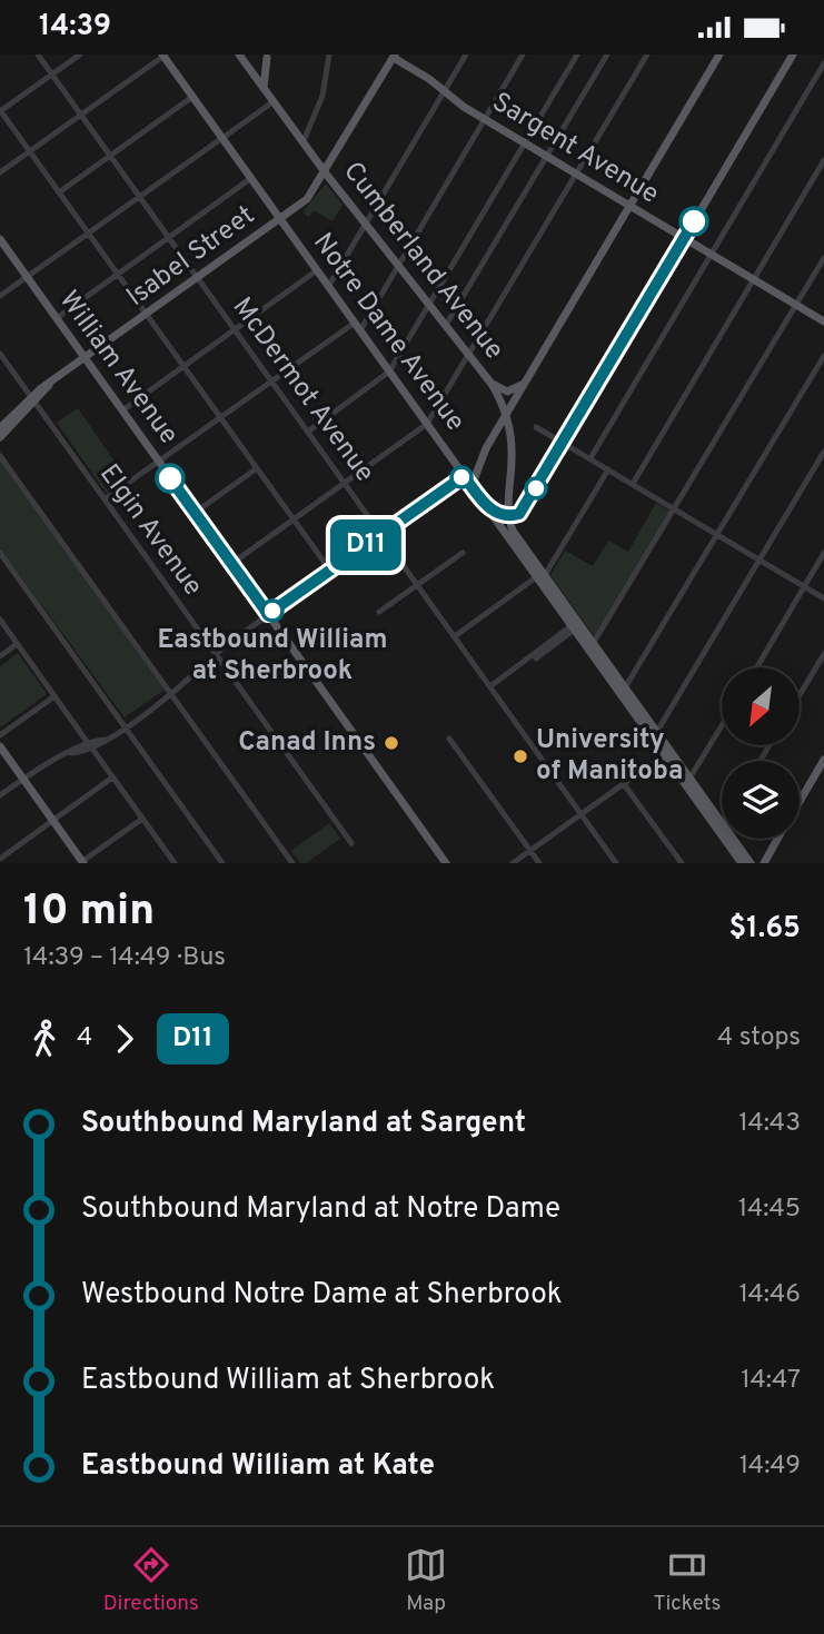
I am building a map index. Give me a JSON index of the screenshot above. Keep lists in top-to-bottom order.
{
  "streets": {
    "main road": [
      "Sargent Avenue",
      "Isabel Street",
      "Cumberland Avenue",
      "Notre Dame Avenue",
      "William Avenue"
    ],
    "street": ["McDermot Avenue", "Elgin Avenue"]
  },
  "crossings": [
    ["Sargent Avenue", "Isabel Street"],
    ["Isabel Street", "Cumberland Avenue"],
    ["Isabel Street", "Notre Dame Avenue"],
    ["Isabel Street", "William Avenue"],
    ["Isabel Street", "McDermot Avenue"],
    ["Isabel Street", "Elgin Avenue"],
    ["Cumberland Avenue", "Notre Dame Avenue"]
  ],
  "places": ["Eastbound William at Sherbrook", "Canad Inns", "University of Manitoba"],
  "lines": ["bus line D11"],
  "north": "bottom left",
  "page": {
    "status": "14:39",
    "on_map": "D11",
    "heading": ["10 min", "14:39 – 14:49 · Bus", "$1.65"],
    "legs": ["4", "D11", "4 stops"],
    "list": [
      {
        "name": "Southbound Maryland at Sargent",
        "value": "14:43"
      },
      {
        "name": "Southbound Maryland at Notre Dame",
        "value": "14:45"
      },
      {
        "name": "Westbound Notre Dame at Sherbrook",
        "value": "14:46"
      },
      {
        "name": "Eastbound William at Sherbrook",
        "value": "14:47"
      },
      {
        "name": "Eastbound William at Kate",
        "value": "14:49"
      }
    ],
    "tabs": ["Directions", "Map", "Tickets"]
  }
}
